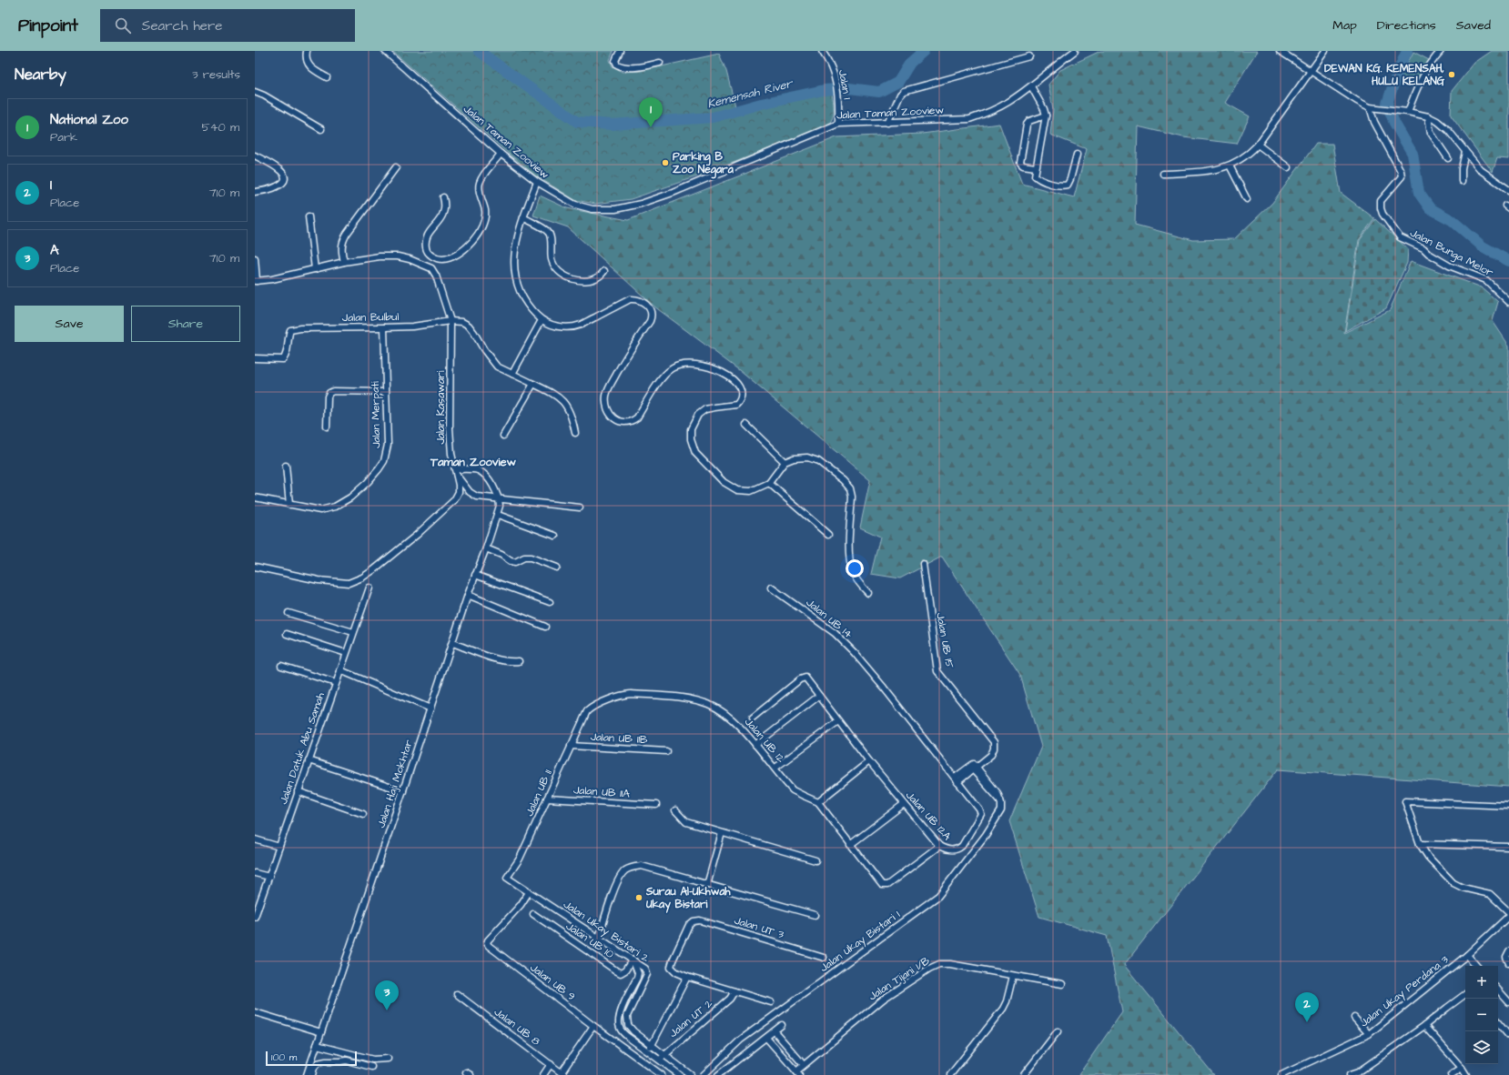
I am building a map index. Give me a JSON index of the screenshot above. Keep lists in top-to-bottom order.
{
  "streets": {
    "street": [
      "Jalan 1",
      "Jalan Taman Zooview",
      "Jalan Bunga Melor",
      "Jalan Bulbul",
      "Jalan Kasawari",
      "Jalan Merpati",
      "Jalan UB 14",
      "Jalan UB 15",
      "Jalan UB 11B",
      "Jalan UB 12",
      "Jalan Datuk Abu Samah",
      "Jalan Haji Mokhtar",
      "Jalan UB 11A",
      "Jalan UB 11",
      "Jalan UB 12A",
      "Jalan UT 3",
      "Jalan Ukay Bistari 2",
      "Jalan UB 10",
      "Jalan Ukay Bistari 1",
      "Jalan Tijani 1/B",
      "Jalan UB 9",
      "Jalan Ukay Perdana 3",
      "Jalan UT 2",
      "Jalan UB 8"
    ]
  },
  "crossings": [
    ["Jalan 1", "Jalan Taman Zooview"],
    ["Jalan Bulbul", "Jalan Kasawari"],
    ["Jalan Bulbul", "Jalan Merpati"],
    ["Jalan UB 14", "Jalan UB 12A"],
    ["Jalan UB 15", "Jalan UB 12A"],
    ["Jalan UB 15", "Jalan Ukay Bistari 1"],
    ["Jalan UB 11B", "Jalan UB 11"],
    ["Jalan UB 12", "Jalan UB 11"],
    ["Jalan UB 12", "Jalan UB 12A"],
    ["Jalan UB 11A", "Jalan UB 11"],
    ["Jalan UB 11", "Jalan Ukay Bistari 2"],
    ["Jalan UT 3", "Jalan UT 2"],
    ["Jalan Ukay Bistari 2", "Jalan UB 10"],
    ["Jalan Ukay Bistari 2", "Jalan UB 9"],
    ["Jalan Ukay Bistari 2", "Jalan UT 2"]
  ],
  "districts": ["Taman Zooview"],
  "water": ["Kemensah River"],
  "places": ["DEWAN KG. KEMENSAH, HULU KELANG", "Parking B Zoo Negara", "Surau Al-Ukhwah Ukay Bistari"],
  "scale_bar": "100 m",
  "page": {
    "header": "Pinpoint",
    "search": "Search here",
    "nav": ["Map", "Directions", "Saved"],
    "heading": ["Nearby", "3 results"],
    "pins": ["1", "3", "2"],
    "list": [
      {
        "mark": "1",
        "name": "National Zoo",
        "note": "Park",
        "value": "540 m"
      },
      {
        "mark": "2",
        "name": "I",
        "note": "Place",
        "value": "710 m"
      },
      {
        "mark": "3",
        "name": "A",
        "note": "Place",
        "value": "710 m"
      }
    ],
    "buttons": ["Save", "Share"],
    "map_buttons": ["+", "−"],
    "scale": "100 m"
  }
}
